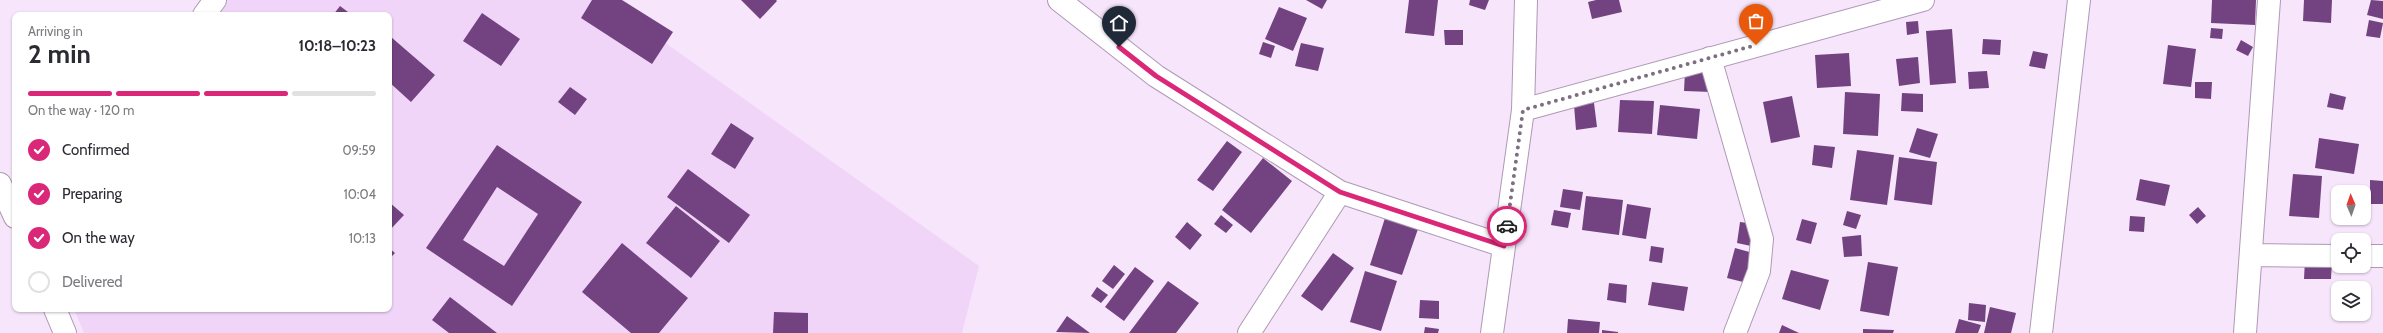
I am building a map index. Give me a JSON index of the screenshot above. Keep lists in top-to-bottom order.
{
  "north": "top",
  "page": {
    "heading": ["2 min", "Arriving in", "10:18–10:23"],
    "bar": "On the way · 120 m",
    "list": [
      ["Confirmed", "09:59"],
      ["Preparing", "10:04"],
      ["On the way", "10:13"],
      "Delivered"
    ]
  }
}
